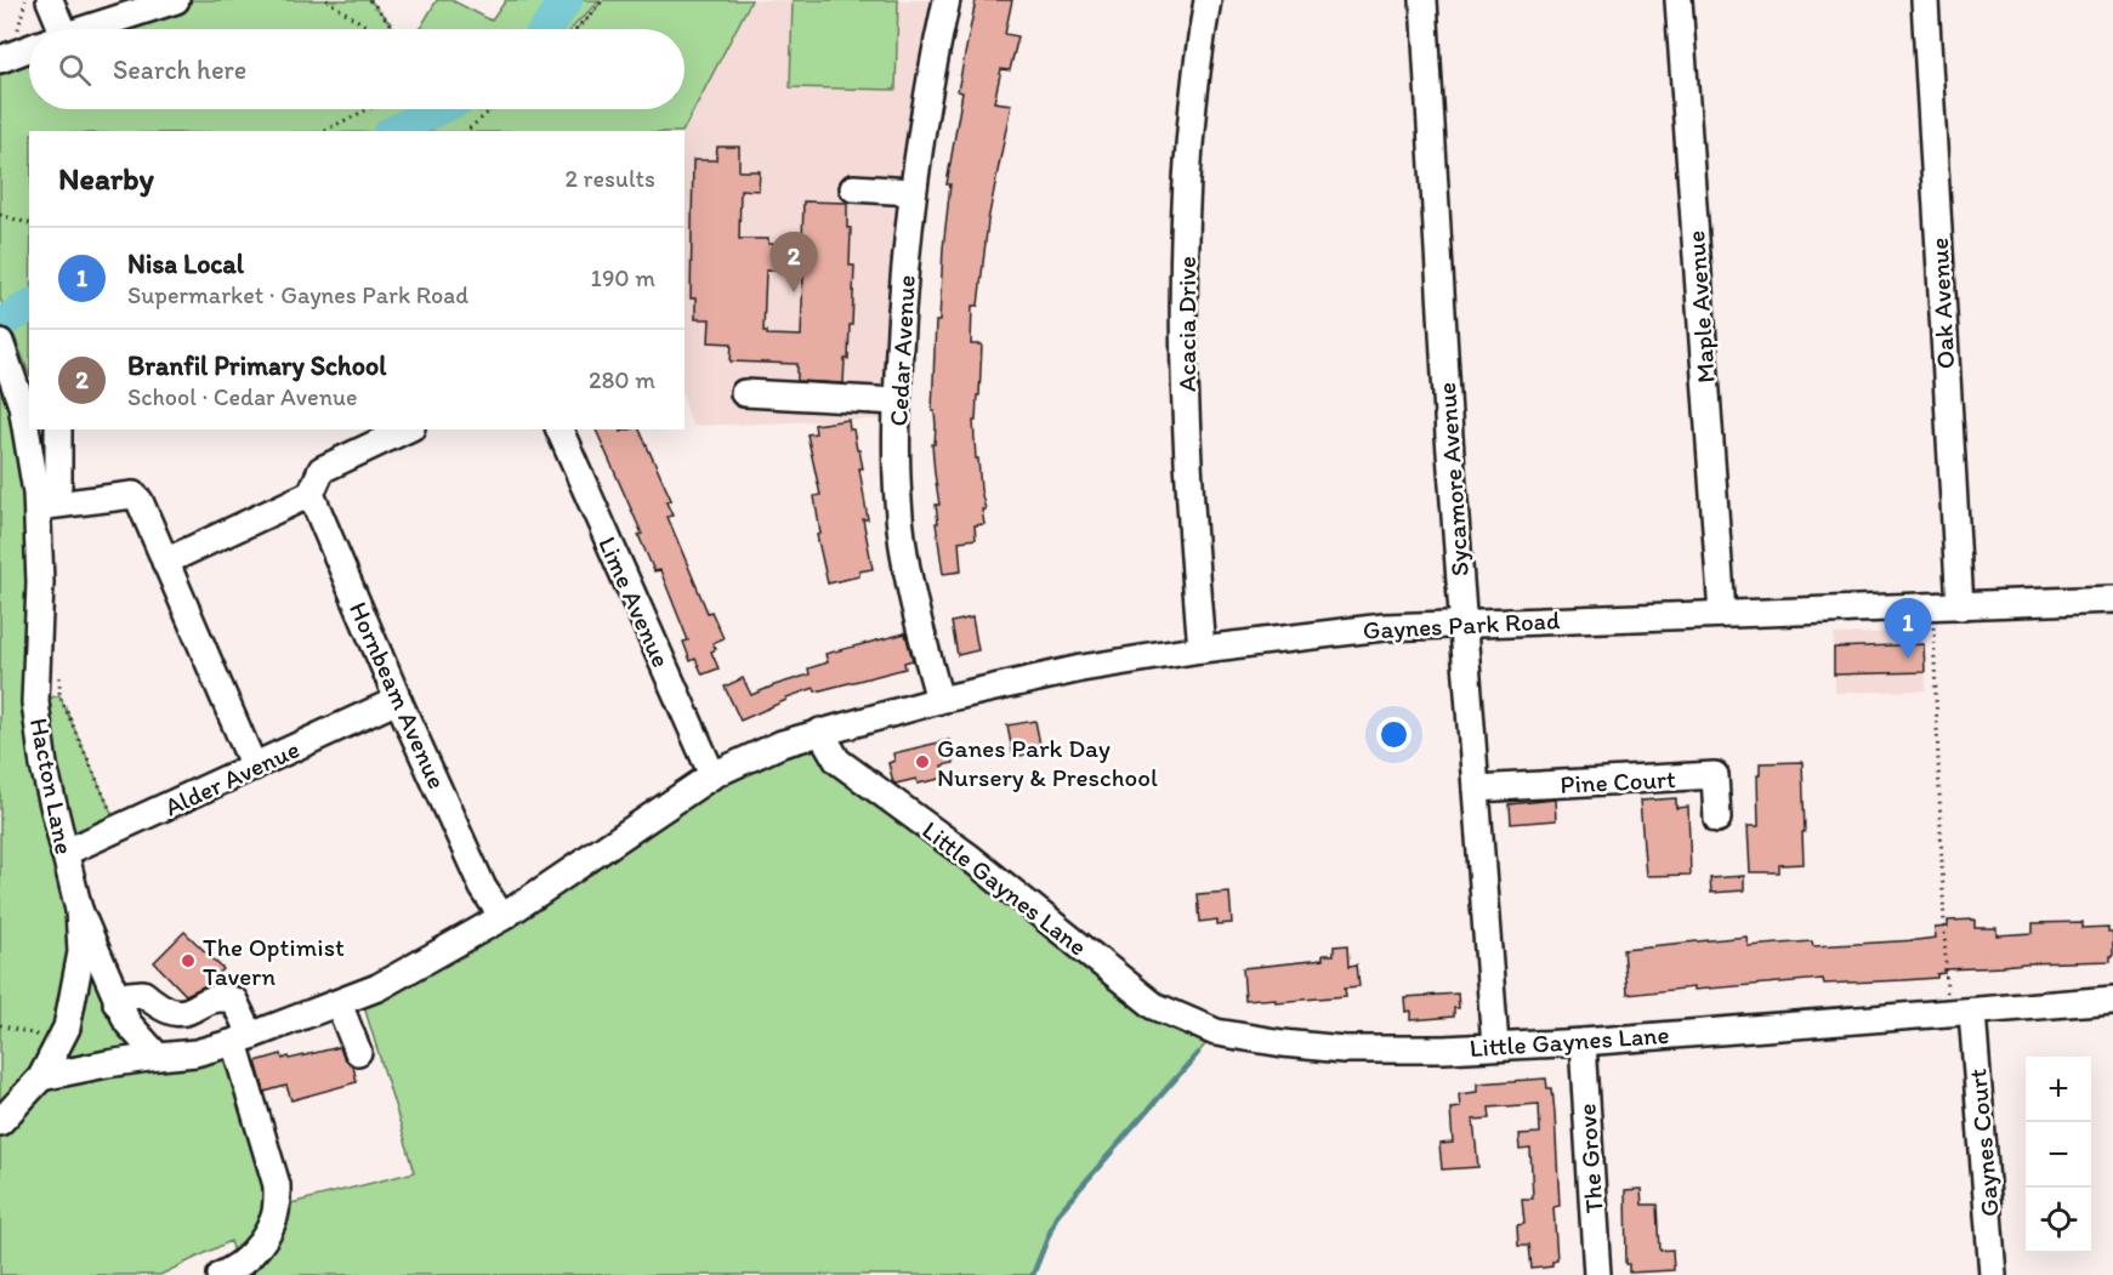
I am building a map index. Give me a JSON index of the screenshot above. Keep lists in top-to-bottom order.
{
  "streets": {
    "street": [
      "Oak Avenue",
      "Maple Avenue",
      "Acacia Drive",
      "Cedar Avenue",
      "Sycamore Avenue",
      "Lime Avenue",
      "Gaynes Park Road",
      "Hornbeam Avenue",
      "Alder Avenue",
      "Pine Court",
      "Hacton Lane",
      "Little Gaynes Lane",
      "Gaynes Court",
      "The Grove"
    ]
  },
  "crossings": [
    ["Oak Avenue", "Gaynes Park Road"],
    ["Maple Avenue", "Gaynes Park Road"],
    ["Acacia Drive", "Gaynes Park Road"],
    ["Cedar Avenue", "Gaynes Park Road"],
    ["Sycamore Avenue", "Gaynes Park Road"],
    ["Sycamore Avenue", "Pine Court"],
    ["Sycamore Avenue", "Little Gaynes Lane"],
    ["Gaynes Park Road", "Little Gaynes Lane"],
    ["Hornbeam Avenue", "Alder Avenue"],
    ["Alder Avenue", "Hacton Lane"],
    ["Little Gaynes Lane", "Gaynes Court"],
    ["Little Gaynes Lane", "The Grove"]
  ],
  "places": ["Ganes Park Day Nursery & Preschool", "The Optimist Tavern"],
  "page": {
    "search": "Search here",
    "heading": ["Nearby", "2 results"],
    "list": [
      {
        "mark": "1",
        "name": "Nisa Local",
        "note": "Supermarket · Gaynes Park Road",
        "value": "190 m"
      },
      {
        "mark": "2",
        "name": "Branfil Primary School",
        "note": "School · Cedar Avenue",
        "value": "280 m"
      }
    ],
    "pins": ["2", "1"],
    "map_buttons": ["+", "−"]
  }
}
